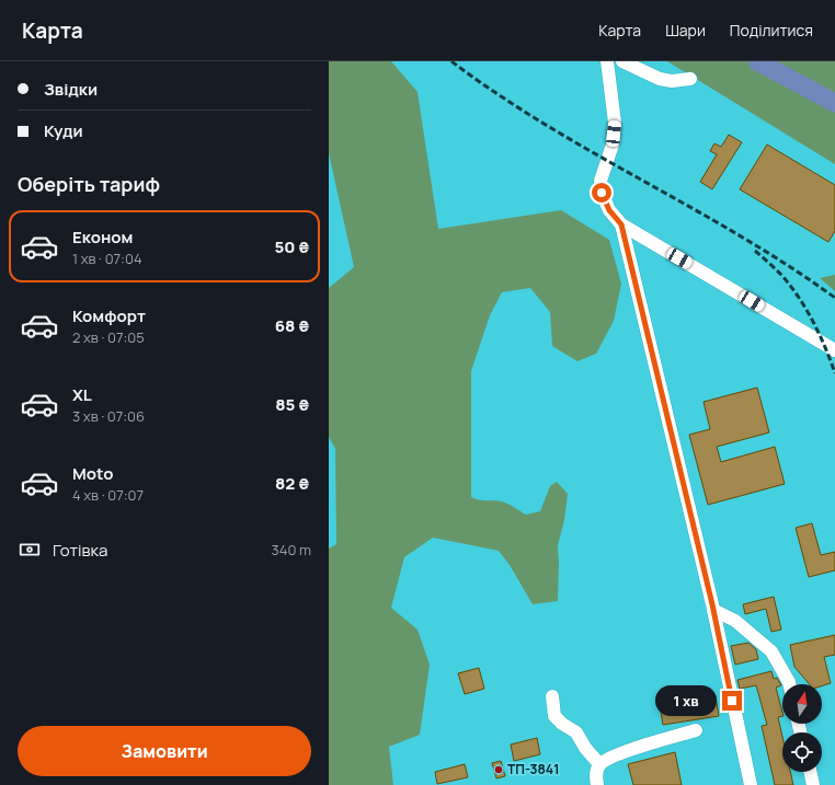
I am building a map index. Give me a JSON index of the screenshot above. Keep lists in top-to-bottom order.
{
  "places": ["ТП-3841"],
  "north": "top",
  "page": {
    "header": "Карта",
    "nav": ["Карта", "Шари", "Поділитися"],
    "banner": ["Звідки", "Куди"],
    "heading": "Оберіть тариф",
    "list": [
      {
        "name": "Економ",
        "note": "1 хв · 07:04",
        "value": "50 ₴"
      },
      {
        "name": "Комфорт",
        "note": "2 хв · 07:05",
        "value": "68 ₴"
      },
      {
        "name": "XL",
        "note": "3 хв · 07:06",
        "value": "85 ₴"
      },
      {
        "name": "Moto",
        "note": "4 хв · 07:07",
        "value": "82 ₴"
      }
    ],
    "pay": ["Готівка", "340 m"],
    "bubble": "1 хв",
    "buttons": "Замовити"
  }
}
